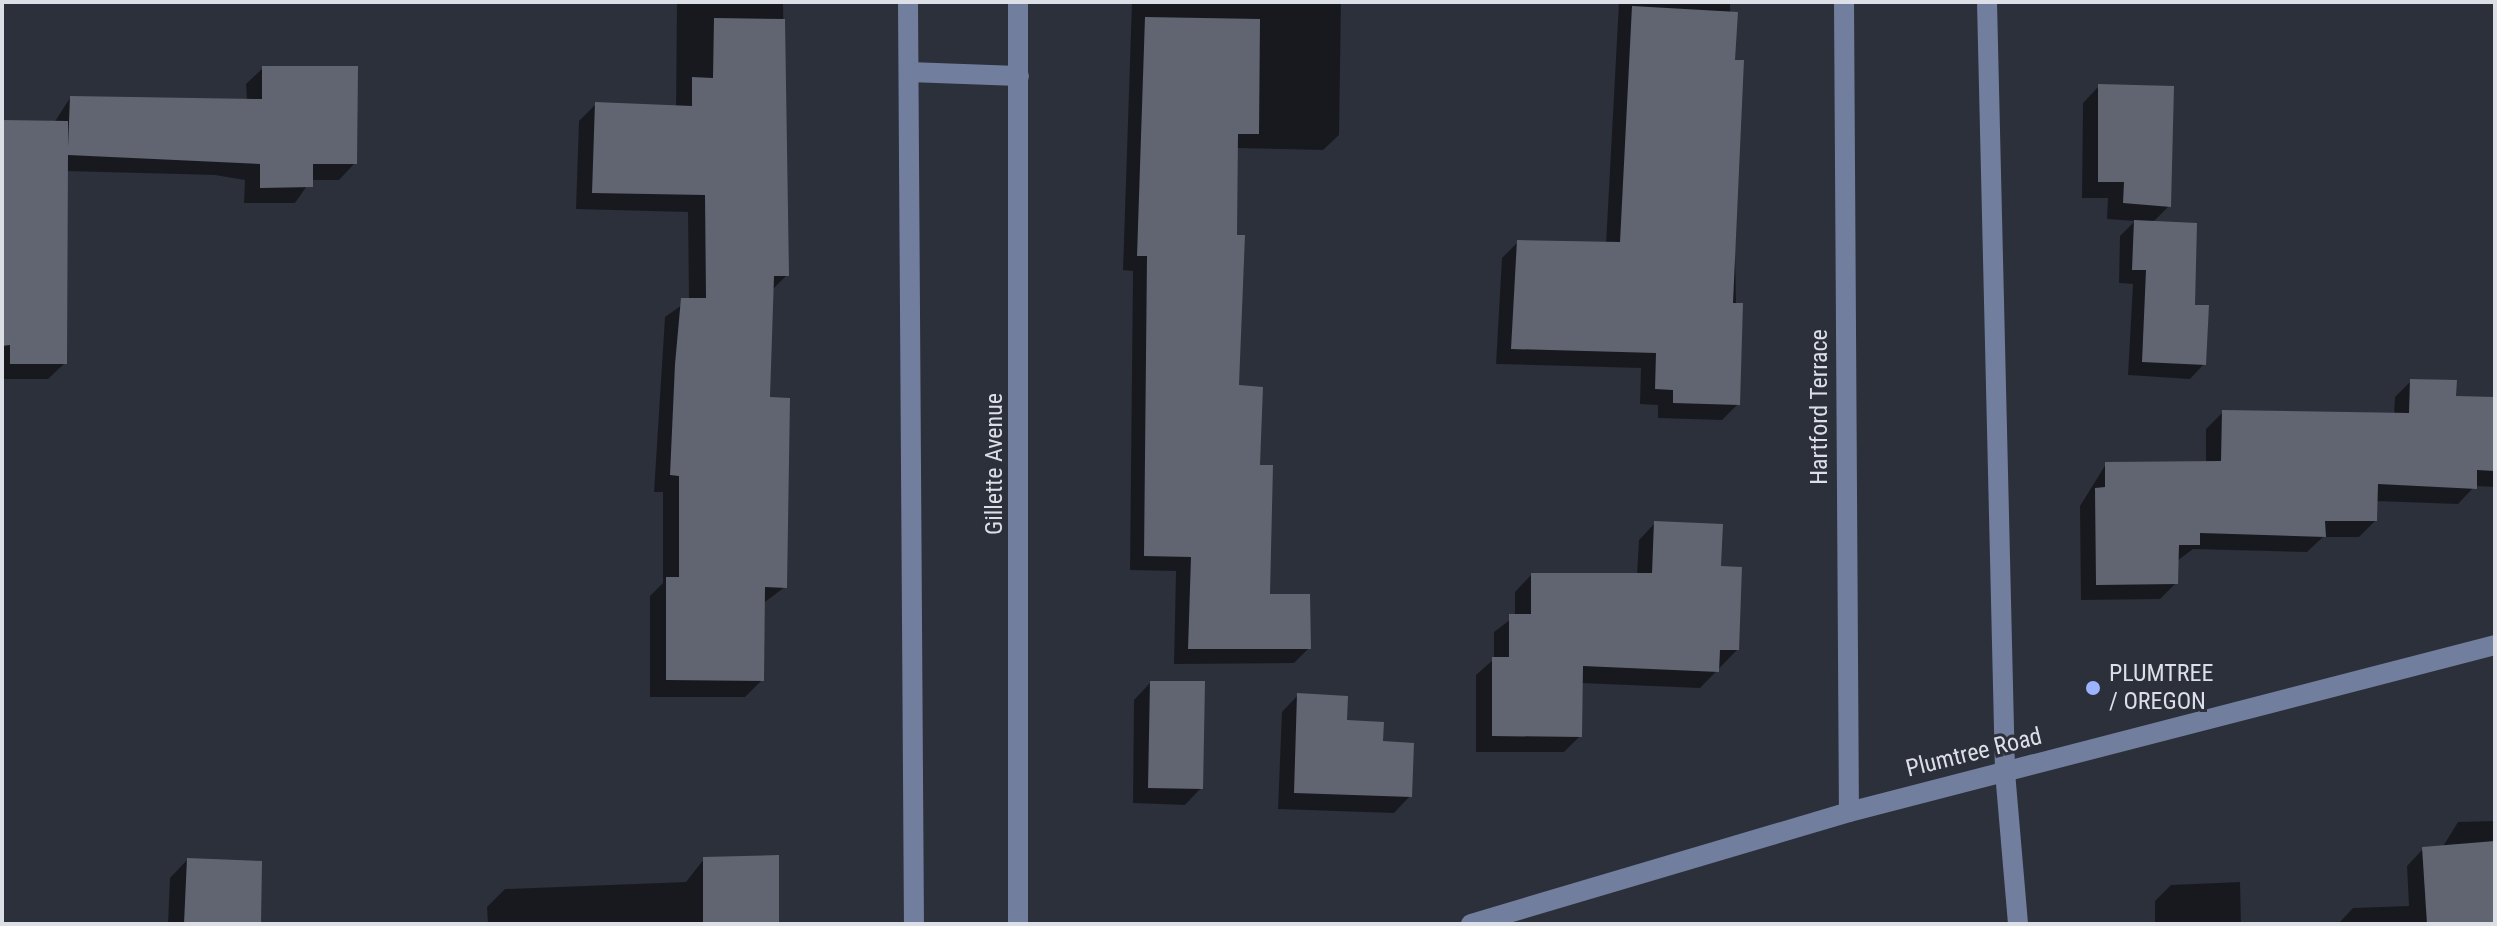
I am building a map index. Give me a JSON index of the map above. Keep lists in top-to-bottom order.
{
  "streets": {
    "street": ["Hartford Terrace", "Gillette Avenue", "Plumtree Road"]
  },
  "crossings": [
    ["Hartford Terrace", "Plumtree Road"]
  ],
  "places": ["PLUMTREE / OREGON"]
}
